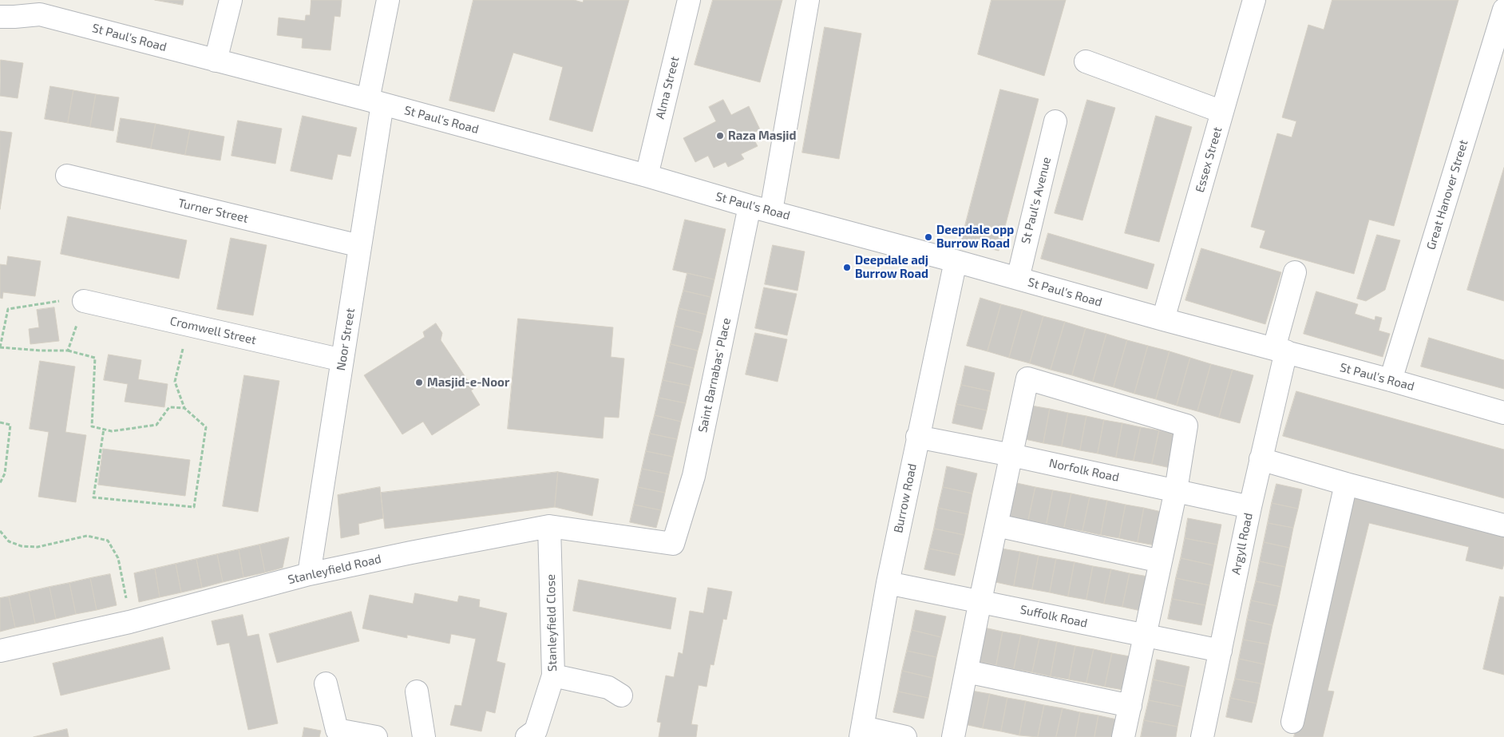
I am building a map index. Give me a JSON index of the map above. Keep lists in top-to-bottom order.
{
  "streets": {
    "street": [
      "St Paul's Road",
      "Alma Street",
      "Essex Street",
      "Great Hanover Street",
      "St Paul's Avenue",
      "Turner Street",
      "Cromwell Street",
      "Noor Street",
      "Saint Barnabas' Place",
      "Norfolk Road",
      "Burrow Road",
      "Argyll Road",
      "Stanleyfield Road",
      "Suffolk Road",
      "Stanleyfield Close"
    ]
  },
  "crossings": [
    ["St Paul's Road", "Alma Street"],
    ["St Paul's Road", "Essex Street"],
    ["St Paul's Road", "Great Hanover Street"],
    ["St Paul's Road", "St Paul's Avenue"],
    ["St Paul's Road", "Noor Street"],
    ["St Paul's Road", "Saint Barnabas' Place"],
    ["St Paul's Road", "Burrow Road"],
    ["St Paul's Road", "Argyll Road"],
    ["Turner Street", "Noor Street"],
    ["Cromwell Street", "Noor Street"],
    ["Noor Street", "Stanleyfield Road"],
    ["Saint Barnabas' Place", "Stanleyfield Road"],
    ["Norfolk Road", "Burrow Road"],
    ["Norfolk Road", "Argyll Road"],
    ["Burrow Road", "Suffolk Road"],
    ["Argyll Road", "Suffolk Road"],
    ["Stanleyfield Road", "Stanleyfield Close"]
  ],
  "places": [
    "Raza Masjid",
    "Deepdale opp Burrow Road",
    "Deepdale adj Burrow Road",
    "Masjid-e-Noor"
  ]
}
